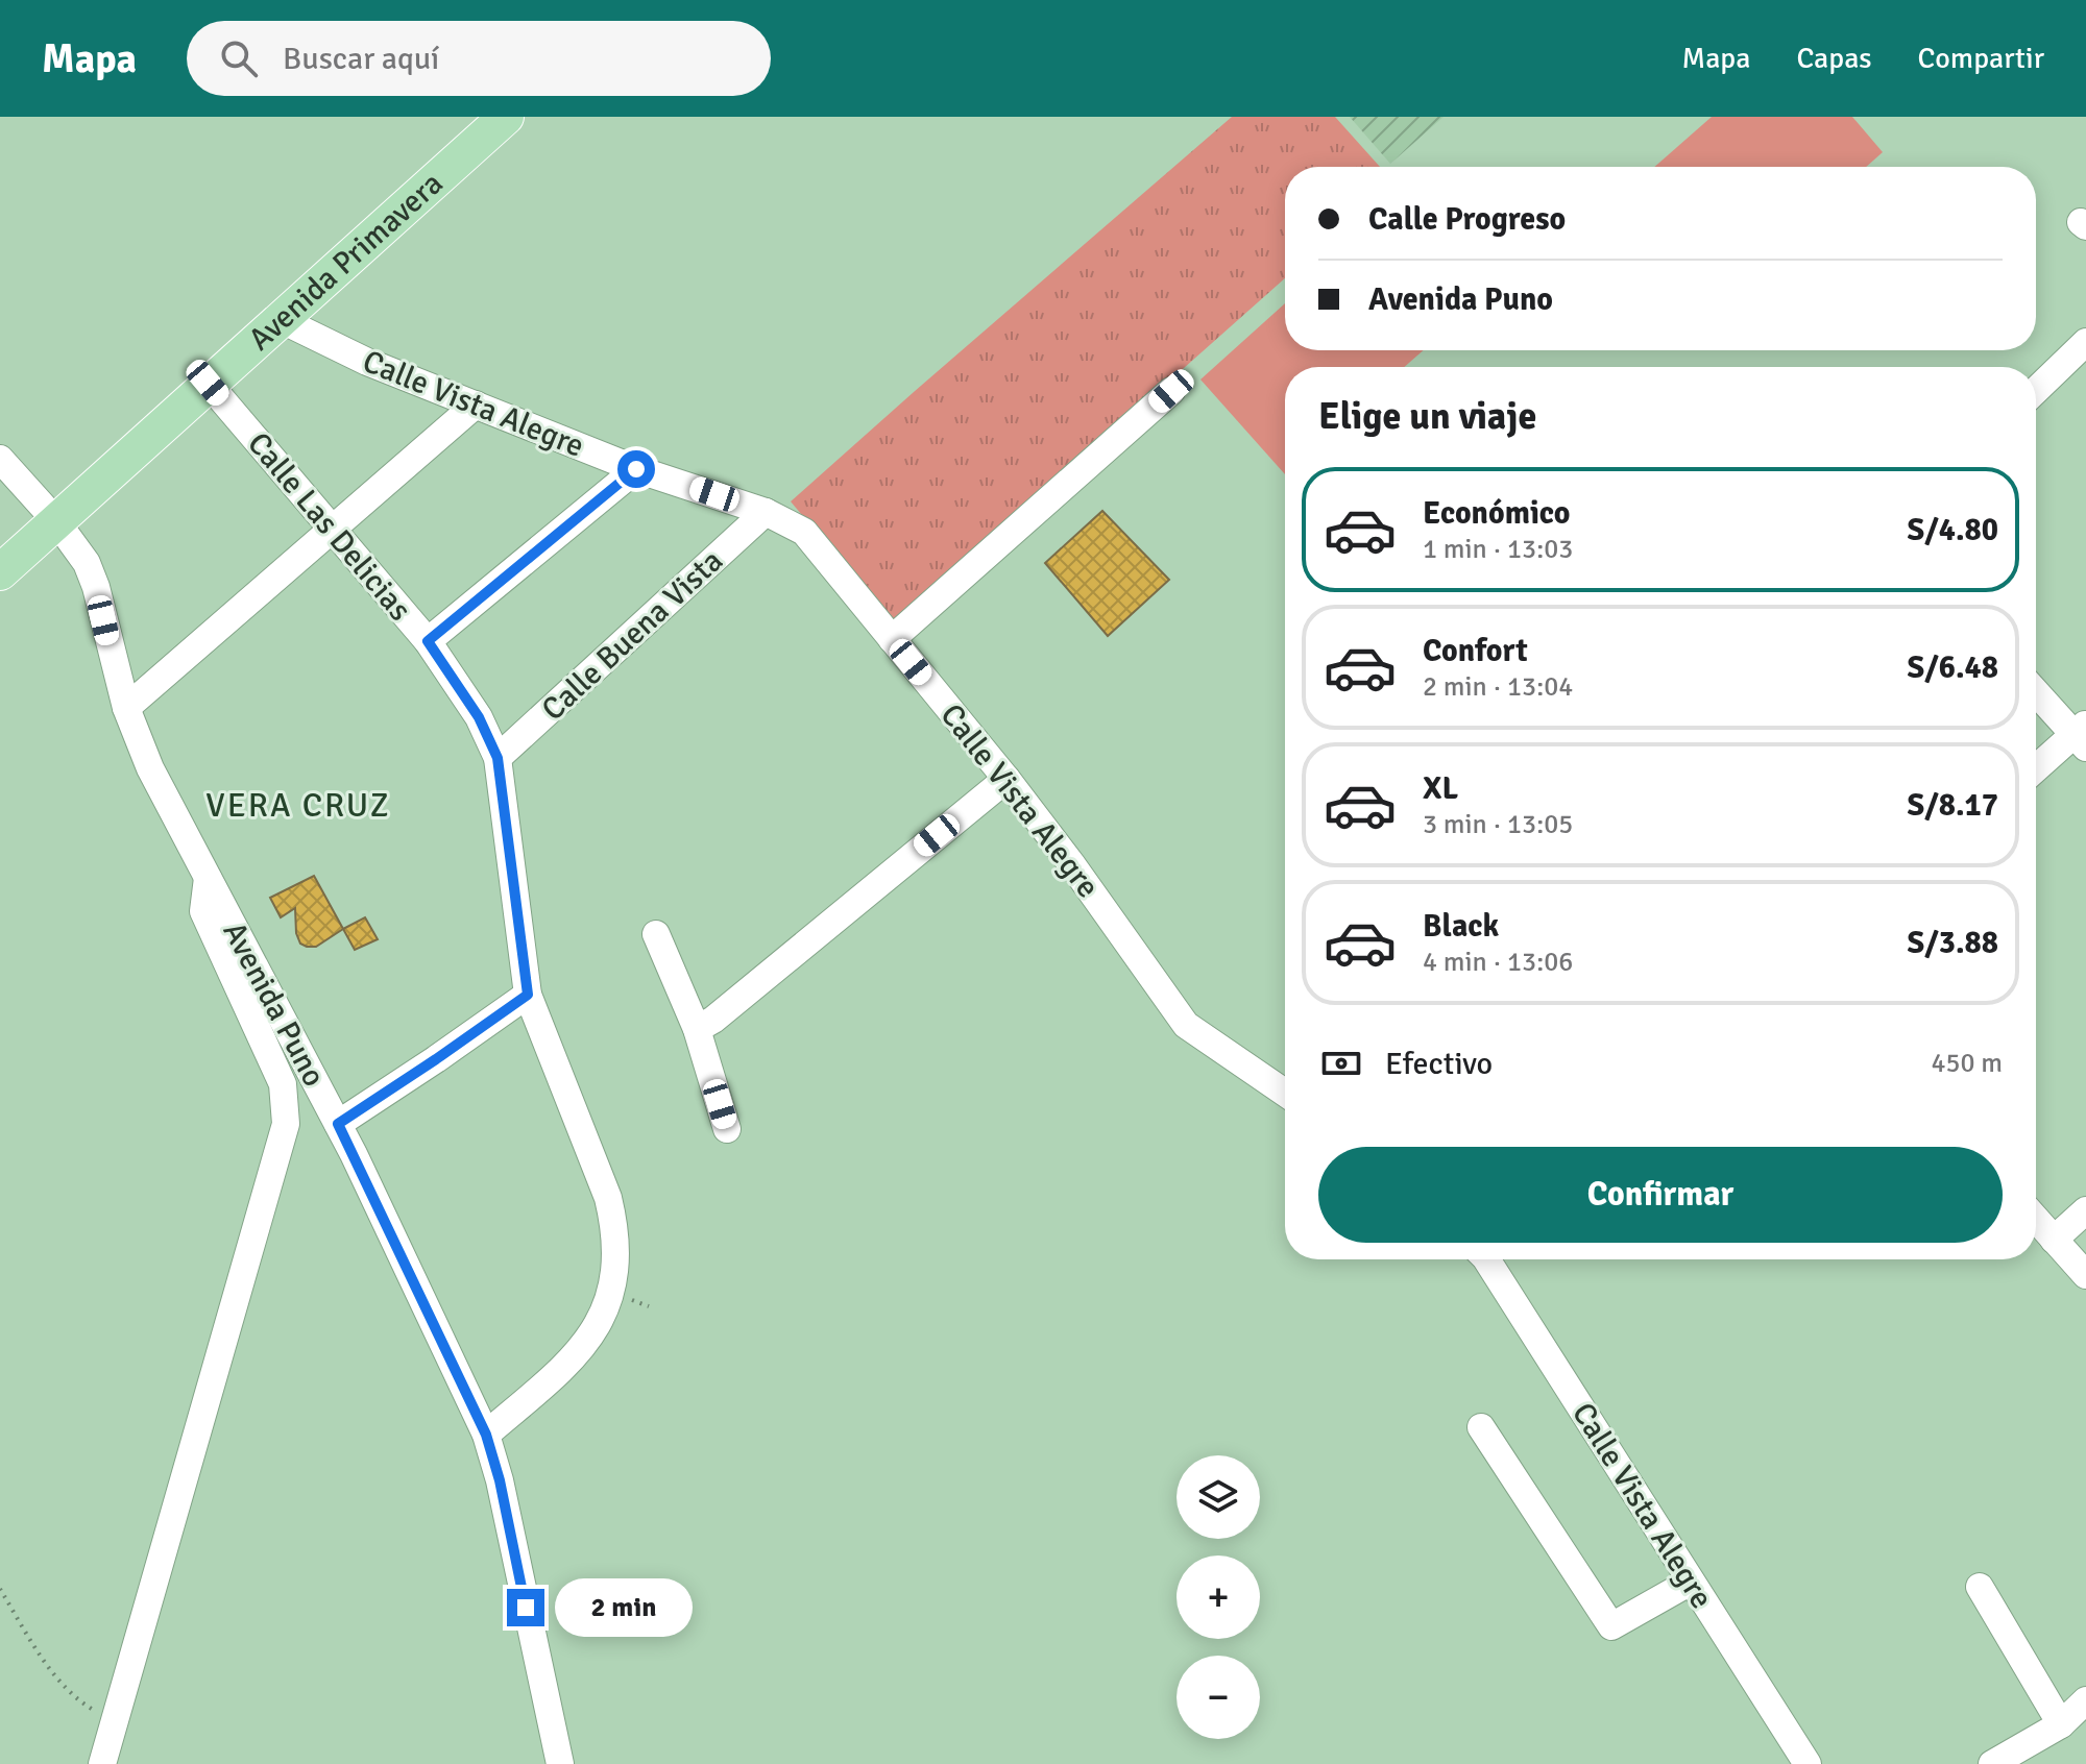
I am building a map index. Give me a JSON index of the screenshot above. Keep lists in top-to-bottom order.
{
  "streets": {
    "main road": ["Avenida Primavera"],
    "street": [
      "Calle Vista Alegre",
      "Calle Las Delicias",
      "Calle Buena Vista",
      "Avenida Puno"
    ]
  },
  "crossings": [
    ["Avenida Primavera", "Calle Vista Alegre"],
    ["Avenida Primavera", "Calle Las Delicias"],
    ["Avenida Primavera", "Avenida Puno"],
    ["Calle Vista Alegre", "Calle Buena Vista"],
    ["Calle Las Delicias", "Calle Buena Vista"],
    ["Calle Las Delicias", "Avenida Puno"]
  ],
  "districts": ["VERA CRUZ"],
  "page": {
    "header": "Mapa",
    "search": "Buscar aquí",
    "nav": ["Mapa", "Capas", "Compartir"],
    "banner": ["Calle Progreso", "Avenida Puno"],
    "heading": "Elige un viaje",
    "list": [
      {
        "name": "Económico",
        "note": "1 min · 13:03",
        "value": "S/4.80"
      },
      {
        "name": "Confort",
        "note": "2 min · 13:04",
        "value": "S/6.48"
      },
      {
        "name": "XL",
        "note": "3 min · 13:05",
        "value": "S/8.17"
      },
      {
        "name": "Black",
        "note": "4 min · 13:06",
        "value": "S/3.88"
      }
    ],
    "pay": ["Efectivo", "450 m"],
    "buttons": "Confirmar",
    "map_buttons": ["+", "−"],
    "bubble": "2 min"
  }
}
